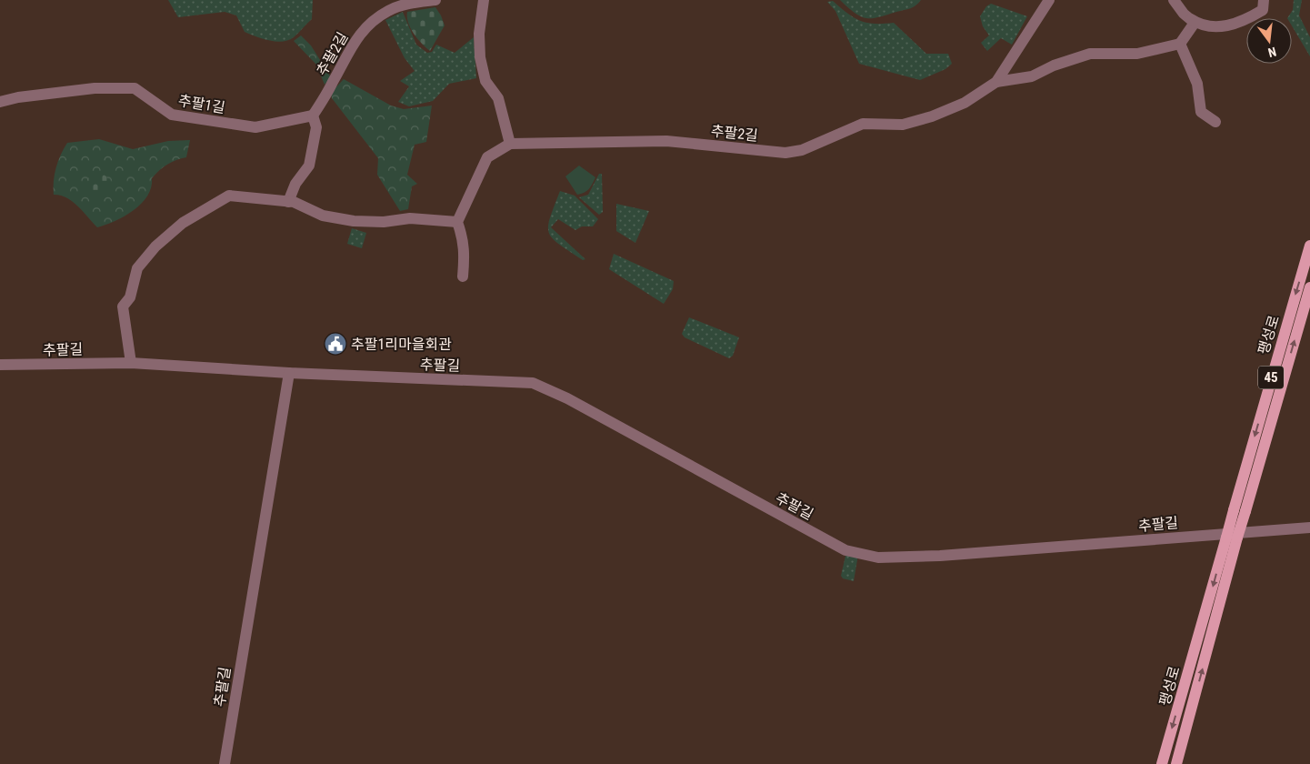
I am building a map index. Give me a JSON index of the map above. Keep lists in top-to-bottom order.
{
  "streets": {
    "main road": ["팽성로", "45"],
    "street": ["추팔2길", "추팔1길", "추팔길"]
  },
  "crossings": [
    ["추팔2길", "추팔1길"],
    ["팽성로", "45"]
  ],
  "places": {
    "public building": ["추팔1리마을회관"]
  },
  "north": "bottom"
}
